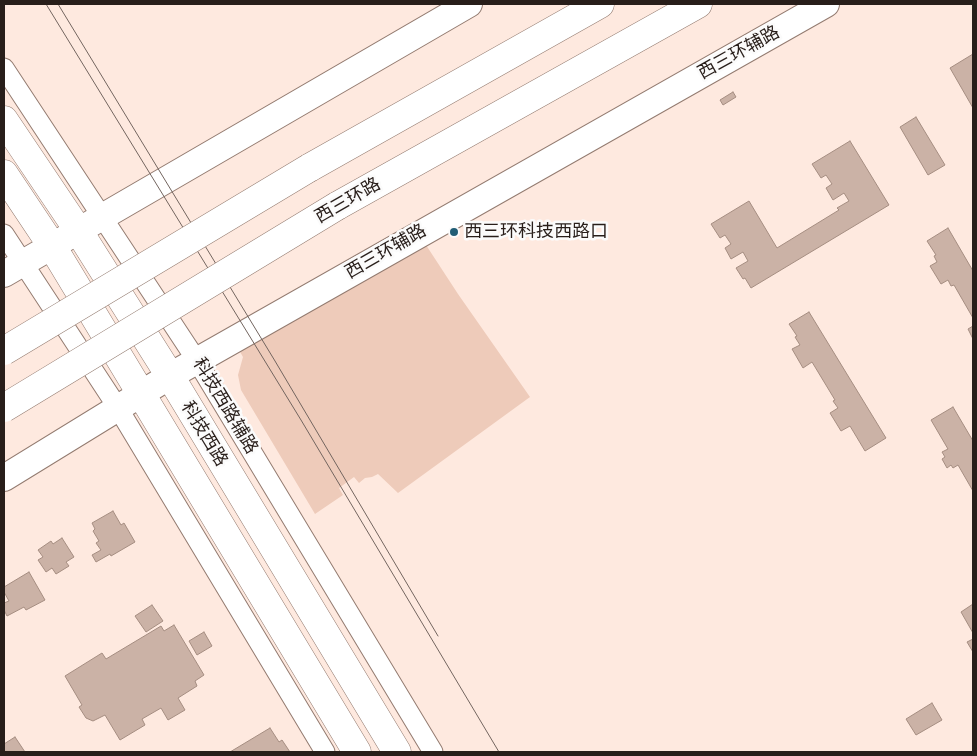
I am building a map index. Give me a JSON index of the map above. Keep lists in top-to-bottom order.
{
  "streets": {
    "main road": ["西三环辅路", "西三环路", "科技西路"],
    "street": ["科技西路辅路"]
  },
  "crossings": [
    ["西三环辅路", "科技西路辅路"],
    ["西三环辅路", "科技西路"]
  ],
  "places": ["西三环科技西路口"]
}
